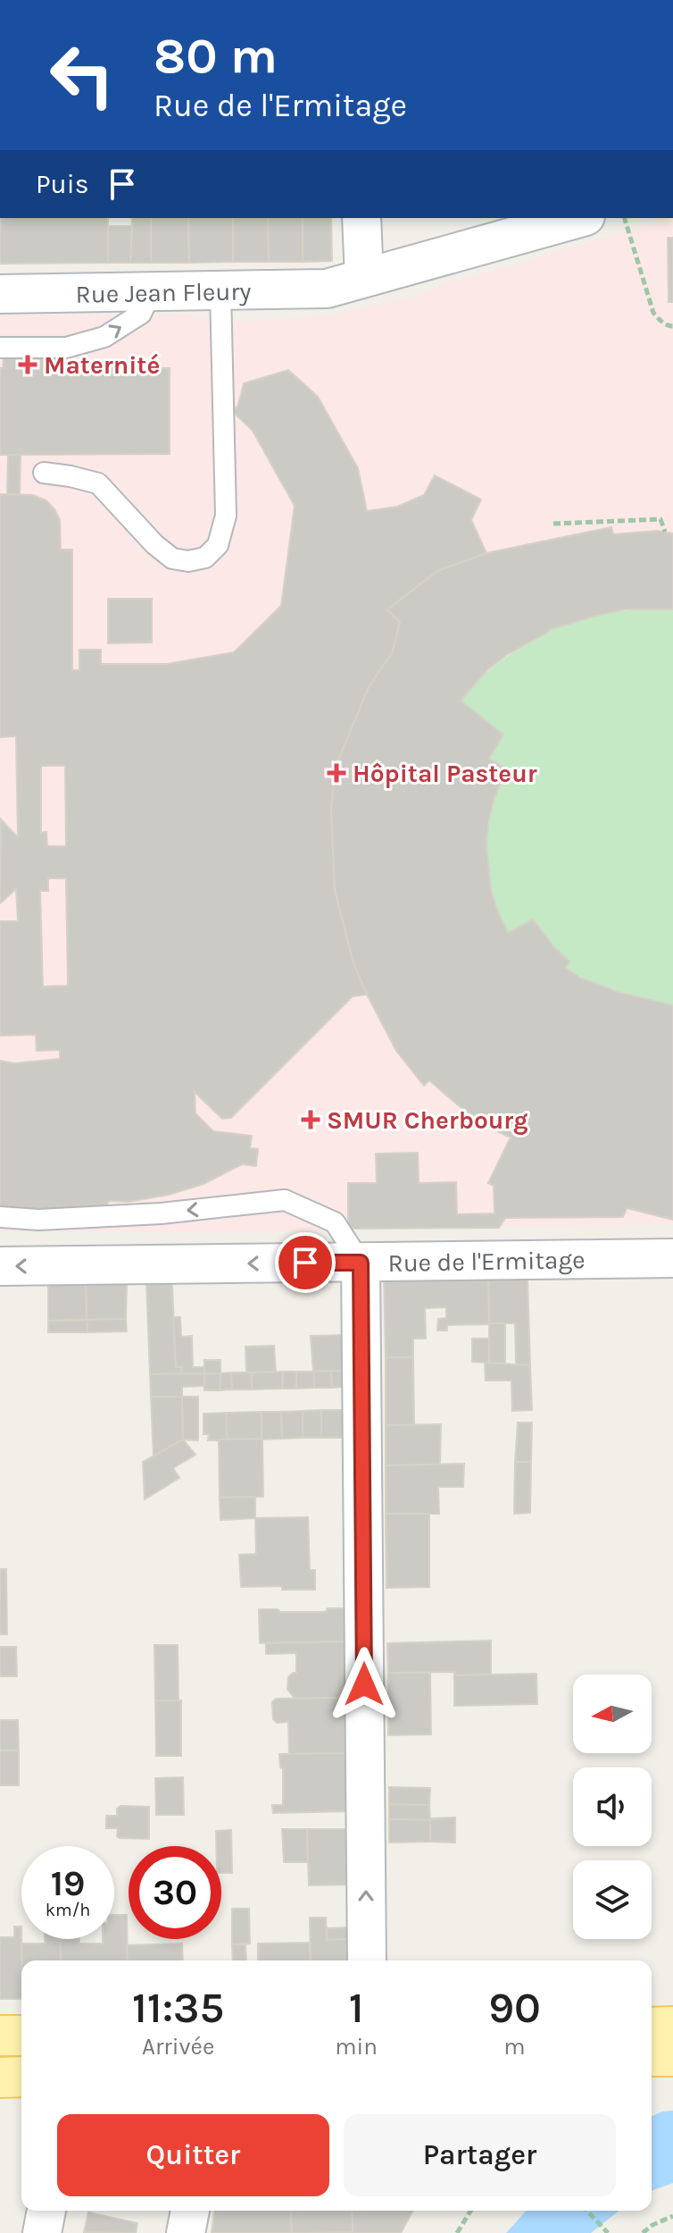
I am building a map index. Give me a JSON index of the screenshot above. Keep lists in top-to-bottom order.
{
  "streets": {
    "street": ["Rue Jean Fleury", "Rue de l'Ermitage"]
  },
  "one_way": ["Rue de l'Ermitage"],
  "places": {
    "health": ["Maternité", "Hôpital Pasteur", "SMUR Cherbourg"]
  },
  "north": "left",
  "page": {
    "turn": ["80 m", "Rue de l'Ermitage"],
    "then": "Puis",
    "speed": "19 km/h",
    "limit": "30",
    "eta": [
      "11:35",
      "Arrivée",
      "1",
      "min",
      "90",
      "m"
    ],
    "buttons": ["Quitter", "Partager"]
  }
}
